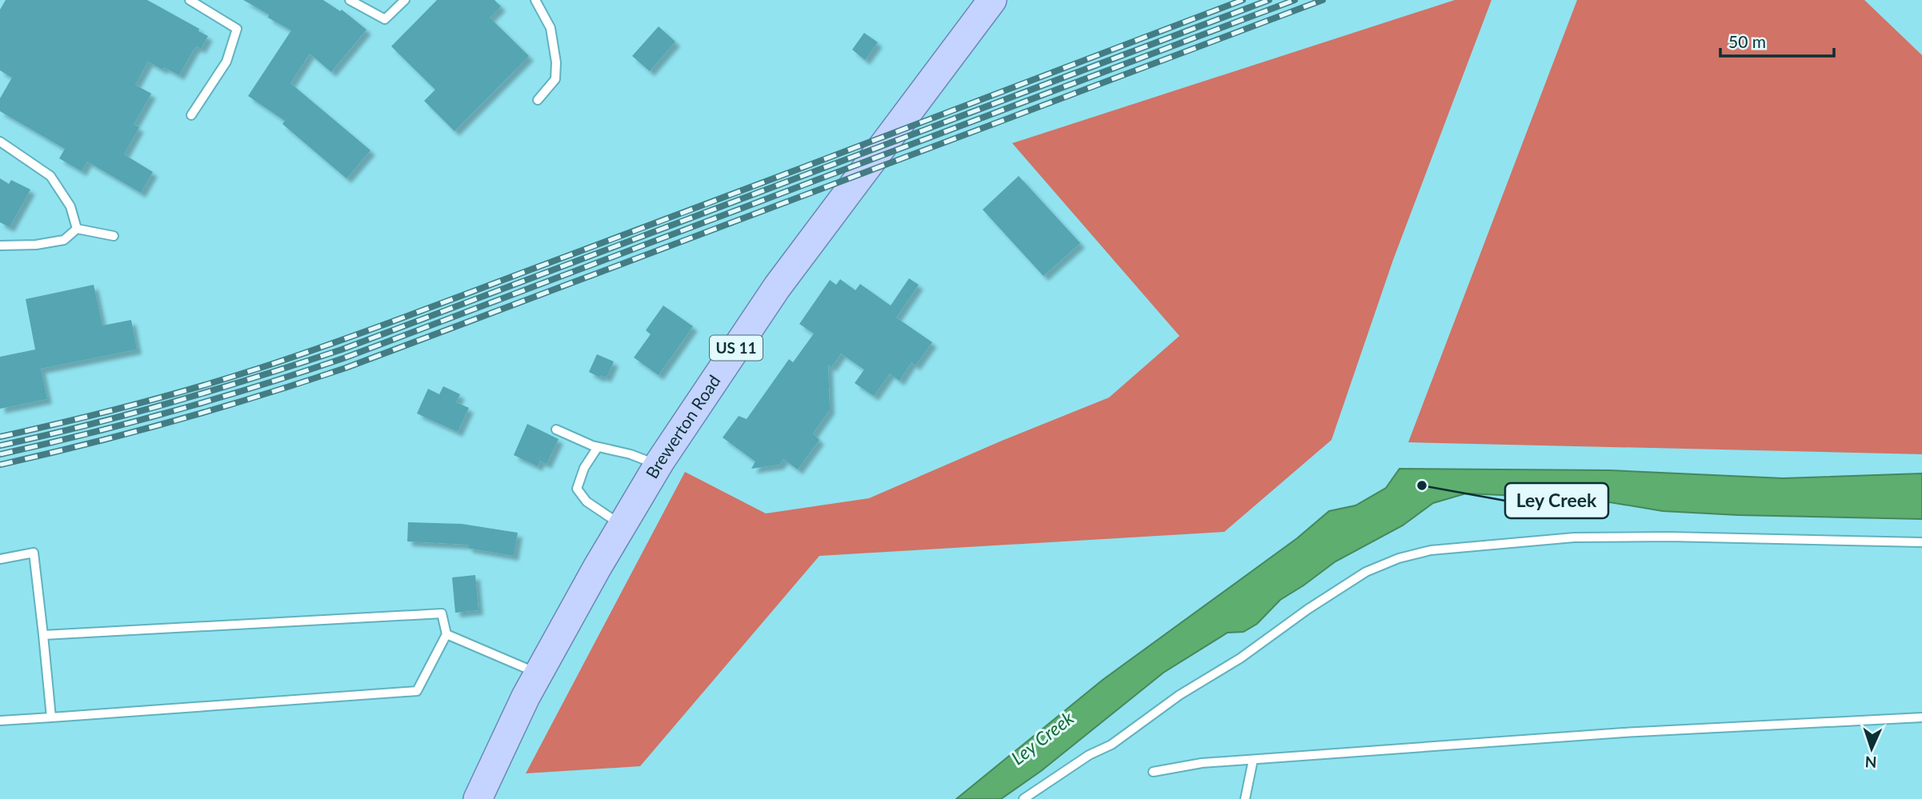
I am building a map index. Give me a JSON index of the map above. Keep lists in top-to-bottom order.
{
  "streets": {
    "main road": ["US 11", "Brewerton Road"]
  },
  "water": ["Ley Creek"],
  "places": ["Ley Creek"],
  "scale_bar": "50 m",
  "north": "bottom"
}
